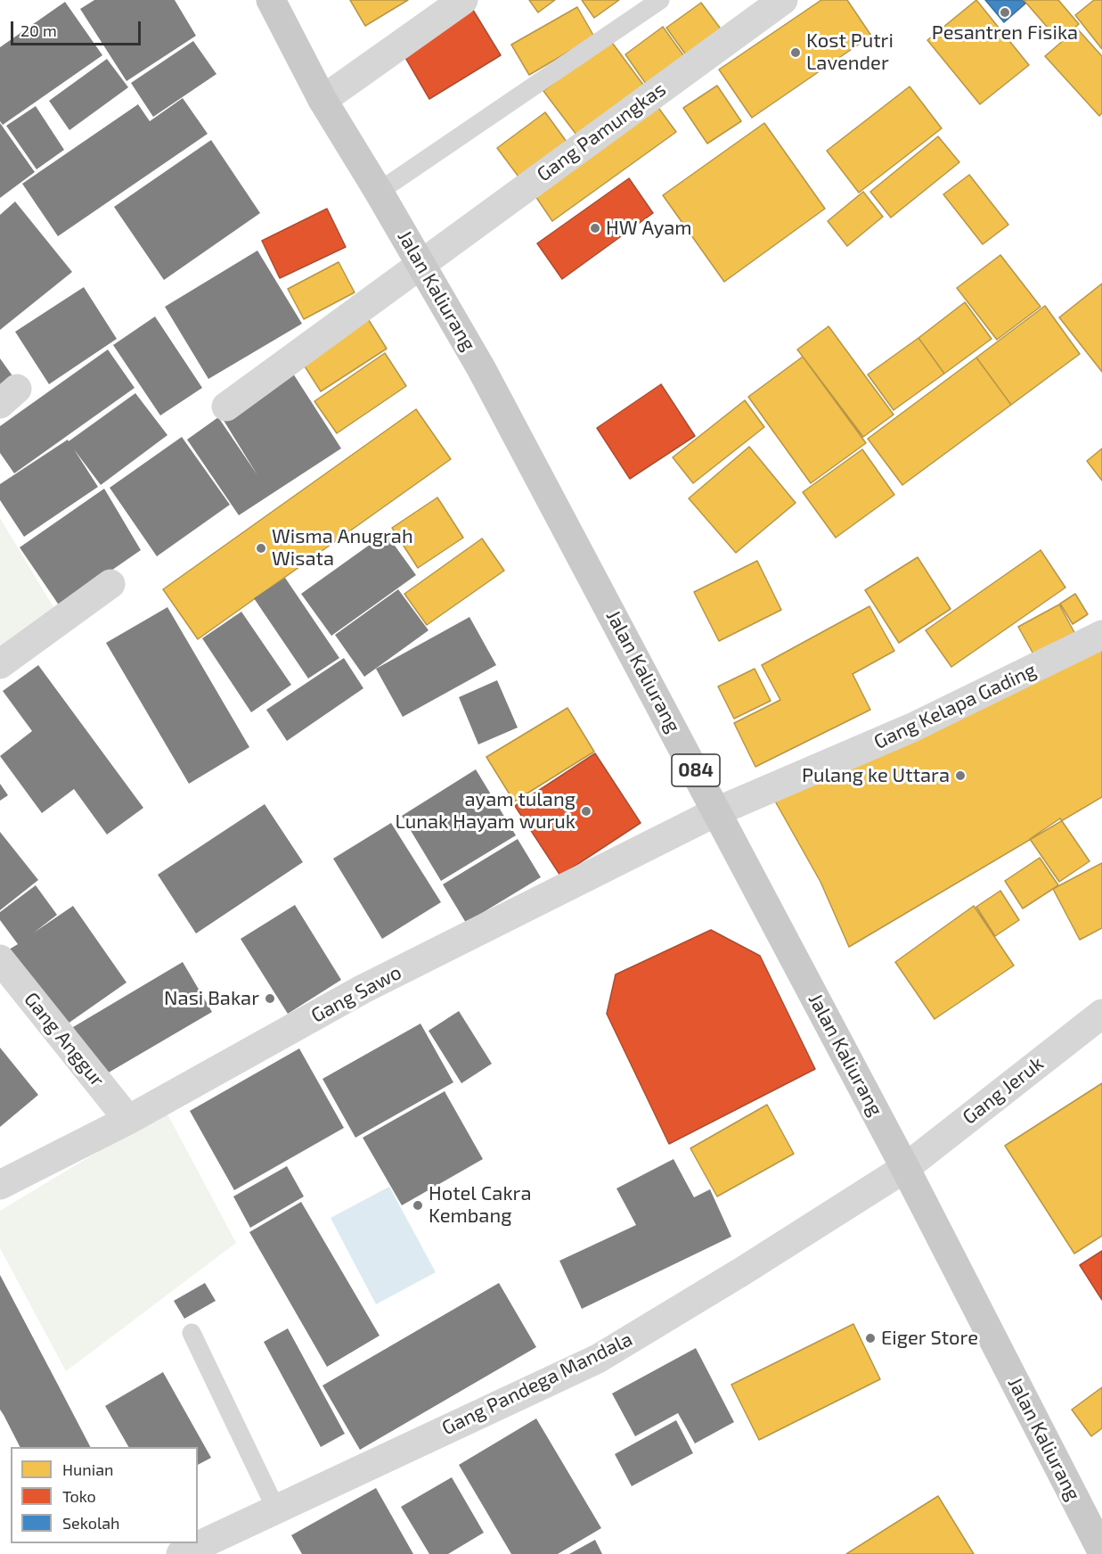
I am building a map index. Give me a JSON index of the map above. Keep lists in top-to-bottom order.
{
  "streets": {
    "main road": ["Jalan Kaliurang", "084"],
    "street": [
      "Gang Pamungkas",
      "Gang Kelapa Gading",
      "Gang Sawo",
      "Gang Anggur",
      "Gang Jeruk",
      "Gang Pandega Mandala"
    ]
  },
  "crossings": [
    ["Gang Pamungkas", "Jalan Kaliurang"],
    ["Jalan Kaliurang", "Gang Kelapa Gading"],
    ["Jalan Kaliurang", "Gang Sawo"],
    ["Jalan Kaliurang", "Gang Jeruk"],
    ["Jalan Kaliurang", "Gang Pandega Mandala"],
    ["Gang Kelapa Gading", "Gang Sawo"],
    ["Gang Sawo", "Gang Anggur"],
    ["Gang Jeruk", "Gang Pandega Mandala"]
  ],
  "places": [
    "Pesantren Fisika",
    "Kost Putri Lavender",
    "HW Ayam",
    "Wisma Anugrah Wisata",
    "Pulang ke Uttara",
    "ayam tulang Lunak Hayam wuruk",
    "Nasi Bakar",
    "Hotel Cakra Kembang",
    "Eiger Store"
  ],
  "legend": ["Hunian", "Toko", "Sekolah"],
  "scale_bar": "20 m"
}
